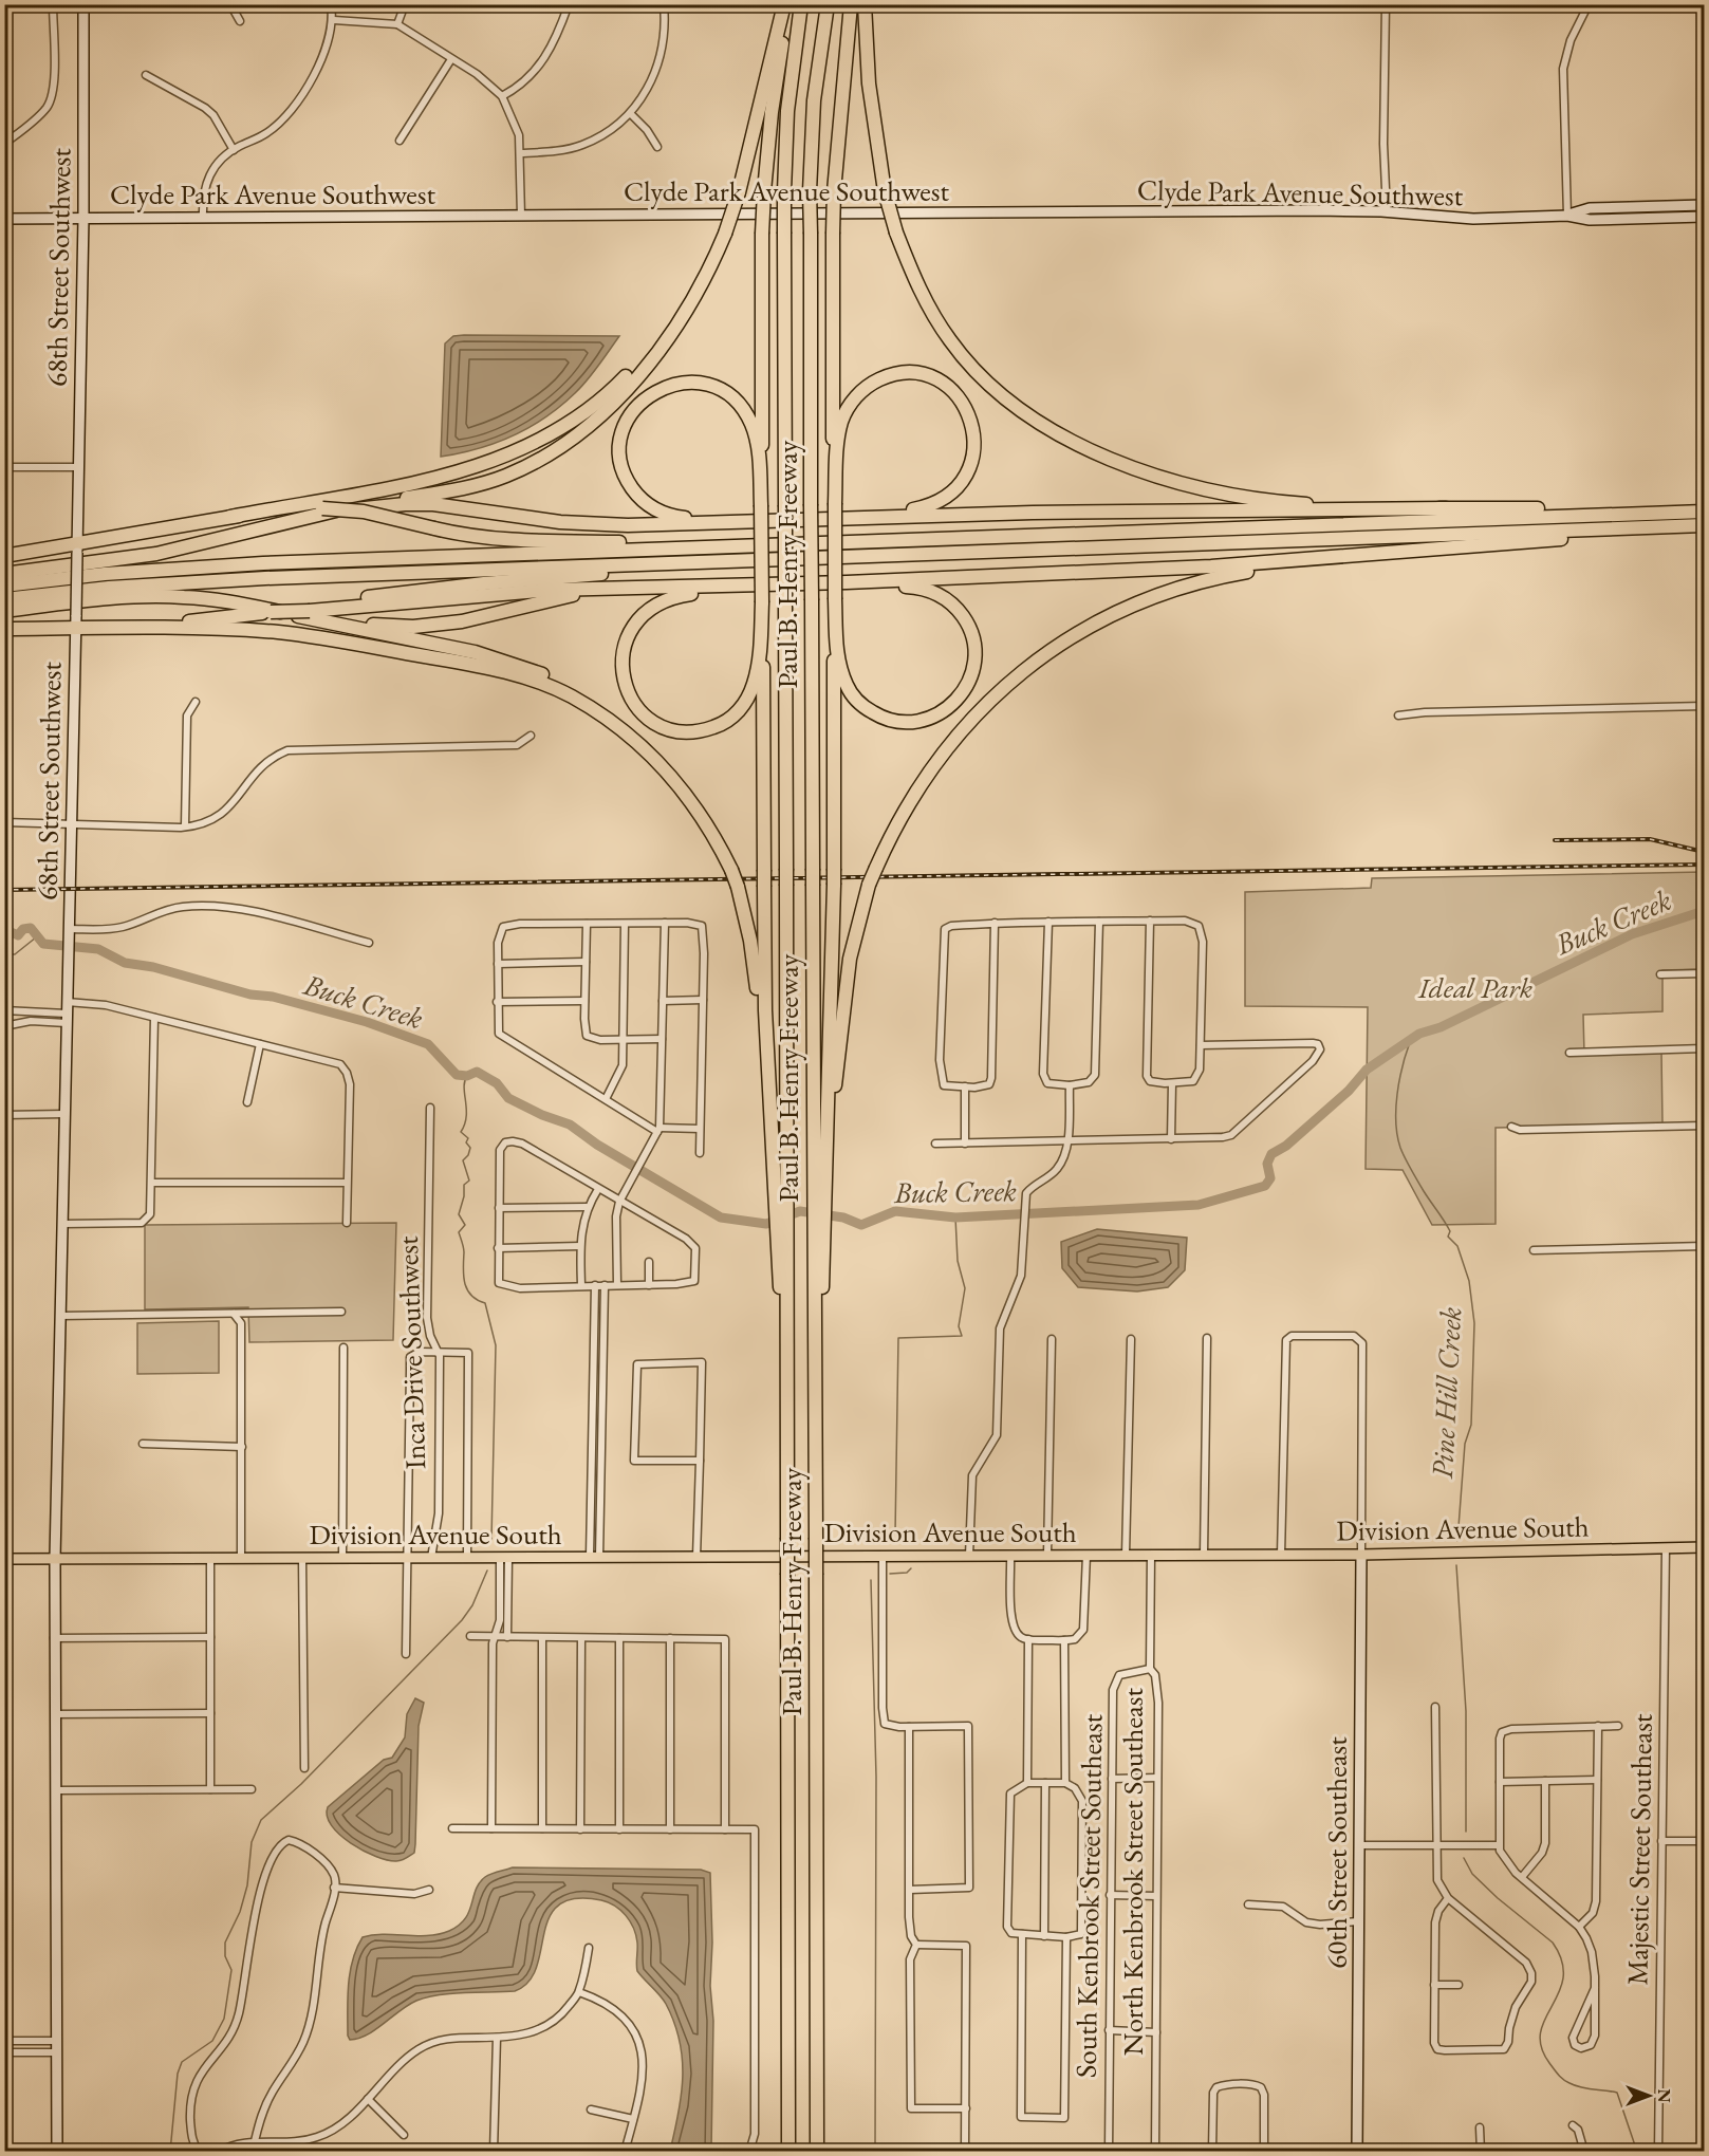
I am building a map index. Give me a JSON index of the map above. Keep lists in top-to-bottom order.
{
  "streets": {
    "highway": ["Paul B. Henry Freeway"],
    "main road": [
      "Clyde Park Avenue Southwest",
      "68th Street Southwest",
      "Division Avenue South",
      "60th Street Southeast"
    ],
    "street": [
      "Inca Drive Southwest",
      "Majestic Street Southeast",
      "North Kenbrook Street Southeast",
      "South Kenbrook Street Southeast"
    ]
  },
  "crossings": [
    ["Clyde Park Avenue Southwest", "68th Street Southwest"],
    ["68th Street Southwest", "Division Avenue South"],
    ["Inca Drive Southwest", "Division Avenue South"],
    ["Division Avenue South", "Majestic Street Southeast"],
    ["Division Avenue South", "60th Street Southeast"],
    ["Division Avenue South", "North Kenbrook Street Southeast"],
    ["North Kenbrook Street Southeast", "South Kenbrook Street Southeast"]
  ],
  "water": ["Buck Creek", "Pine Hill Creek"],
  "parks": ["Ideal Park"],
  "north": "right"
}
